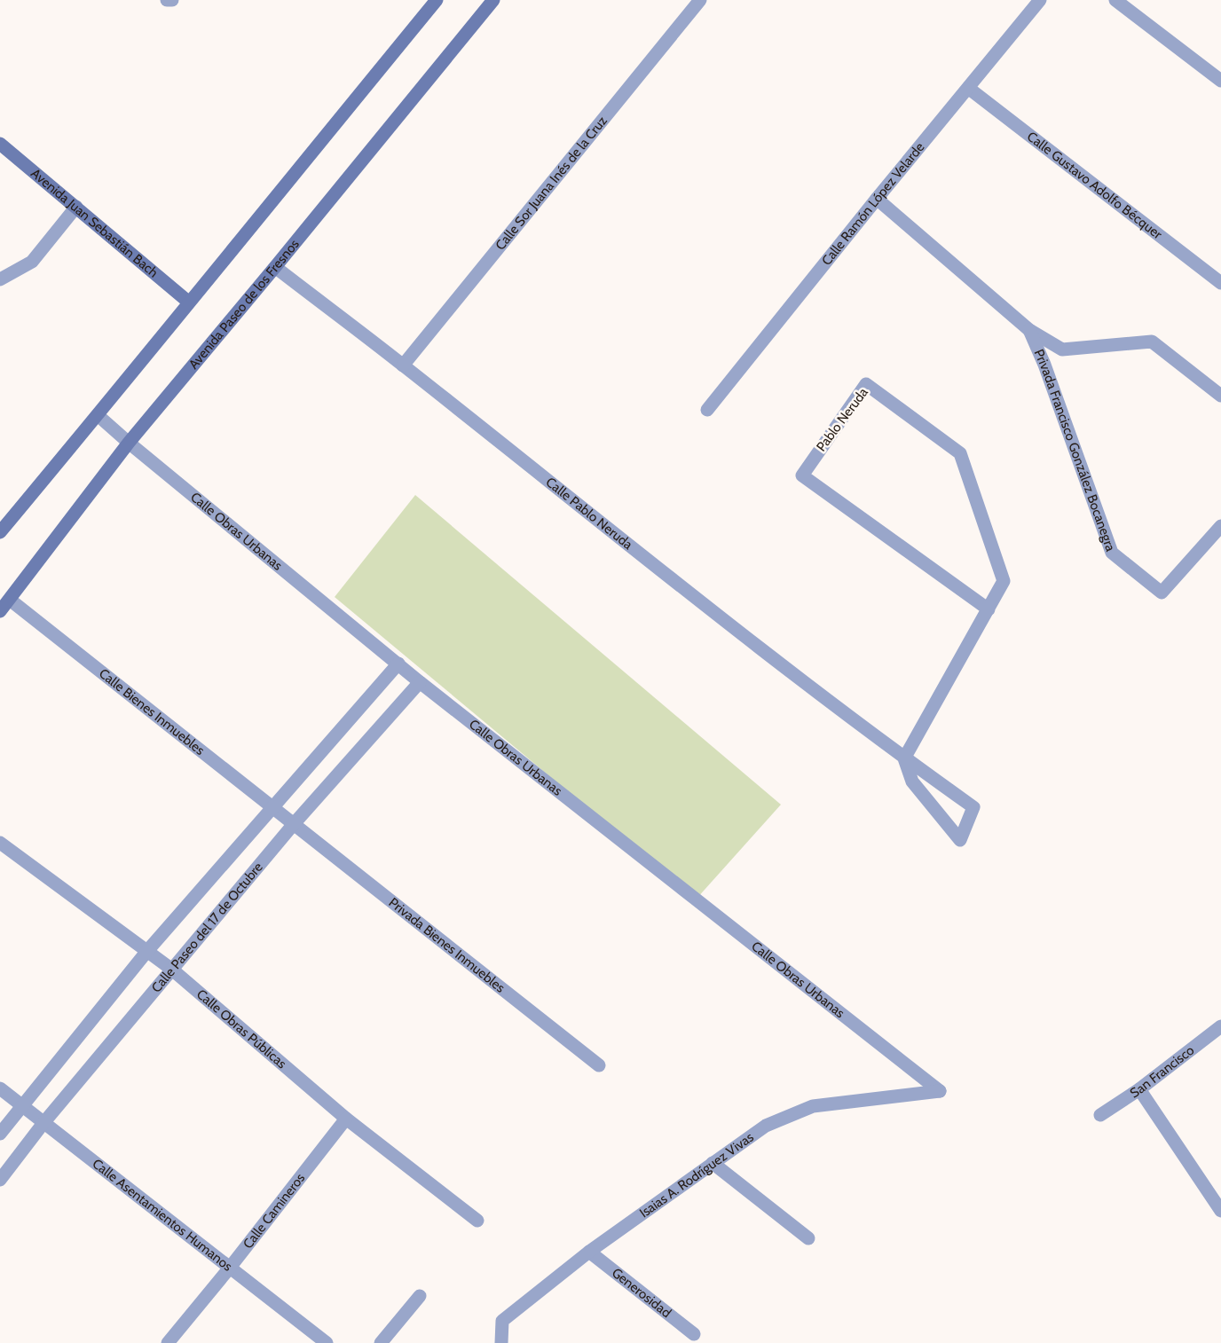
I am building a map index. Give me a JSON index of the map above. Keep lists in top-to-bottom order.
{
  "streets": {
    "street": [
      "Calle Sor Juana Inés de la Cruz",
      "Calle Gustavo Adolfo Bécquer",
      "Calle Ramón López Velarde",
      "Avenida Juan Sebastián Bach",
      "Avenida Paseo de los Fresnos",
      "Pablo Neruda",
      "Privada Francisco González Bocanegra",
      "Calle Pablo Neruda",
      "Calle Obras Urbanas",
      "Calle Bienes Inmuebles",
      "Calle Paseo del 17 de Octubre",
      "Privada Bienes Inmuebles",
      "Calle Obras Públicas",
      "San Francisco",
      "Isaias A. Rodríguez Vivas",
      "Calle Camineros",
      "Calle Asentamientos Humanos",
      "Generosidad"
    ]
  },
  "crossings": [
    ["Calle Sor Juana Inés de la Cruz", "Calle Pablo Neruda"],
    ["Calle Gustavo Adolfo Bécquer", "Calle Ramón López Velarde"],
    ["Calle Ramón López Velarde", "Privada Francisco González Bocanegra"],
    ["Avenida Paseo de los Fresnos", "Calle Pablo Neruda"],
    ["Avenida Paseo de los Fresnos", "Calle Obras Urbanas"],
    ["Avenida Paseo de los Fresnos", "Calle Bienes Inmuebles"],
    ["Pablo Neruda", "Calle Pablo Neruda"],
    ["Calle Obras Urbanas", "Calle Paseo del 17 de Octubre"],
    ["Calle Obras Urbanas", "Isaias A. Rodríguez Vivas"],
    ["Calle Bienes Inmuebles", "Calle Paseo del 17 de Octubre"],
    ["Calle Bienes Inmuebles", "Privada Bienes Inmuebles"],
    ["Calle Paseo del 17 de Octubre", "Privada Bienes Inmuebles"],
    ["Calle Paseo del 17 de Octubre", "Calle Obras Públicas"],
    ["Calle Paseo del 17 de Octubre", "Calle Asentamientos Humanos"],
    ["Calle Obras Públicas", "Calle Camineros"],
    ["Isaias A. Rodríguez Vivas", "Generosidad"],
    ["Calle Camineros", "Calle Asentamientos Humanos"]
  ]
}
